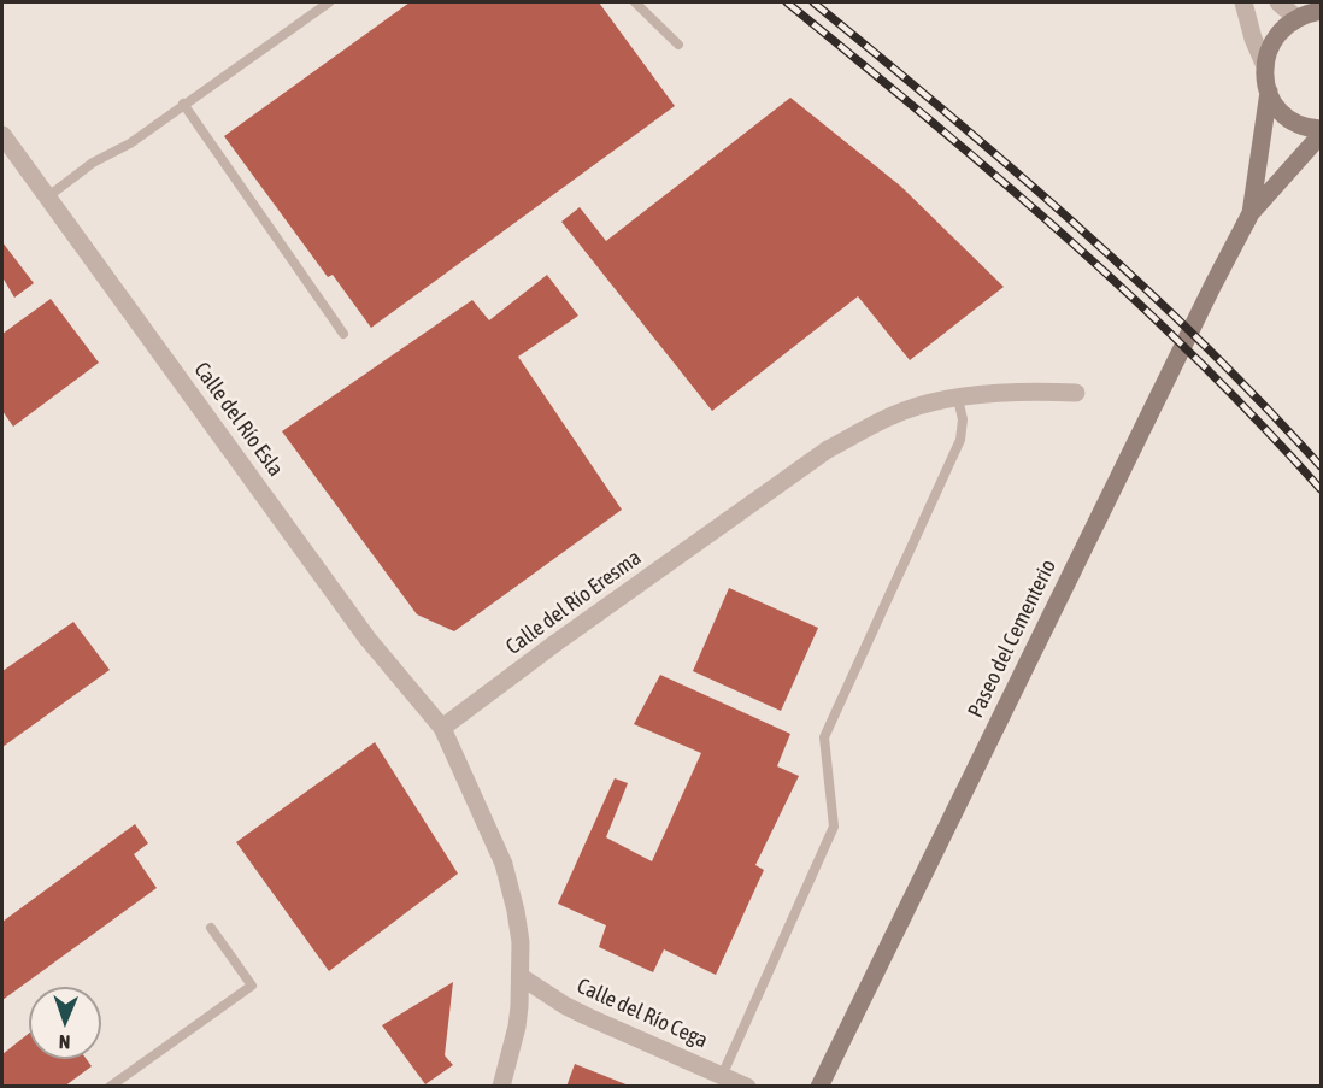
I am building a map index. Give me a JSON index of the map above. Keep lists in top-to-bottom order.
{
  "streets": {
    "main road": ["Paseo del Cementerio"],
    "street": ["Calle del Río Esla", "Calle del Río Eresma", "Calle del Río Cega"]
  },
  "crossings": [
    ["Calle del Río Esla", "Calle del Río Eresma"]
  ],
  "north": "bottom"
}
